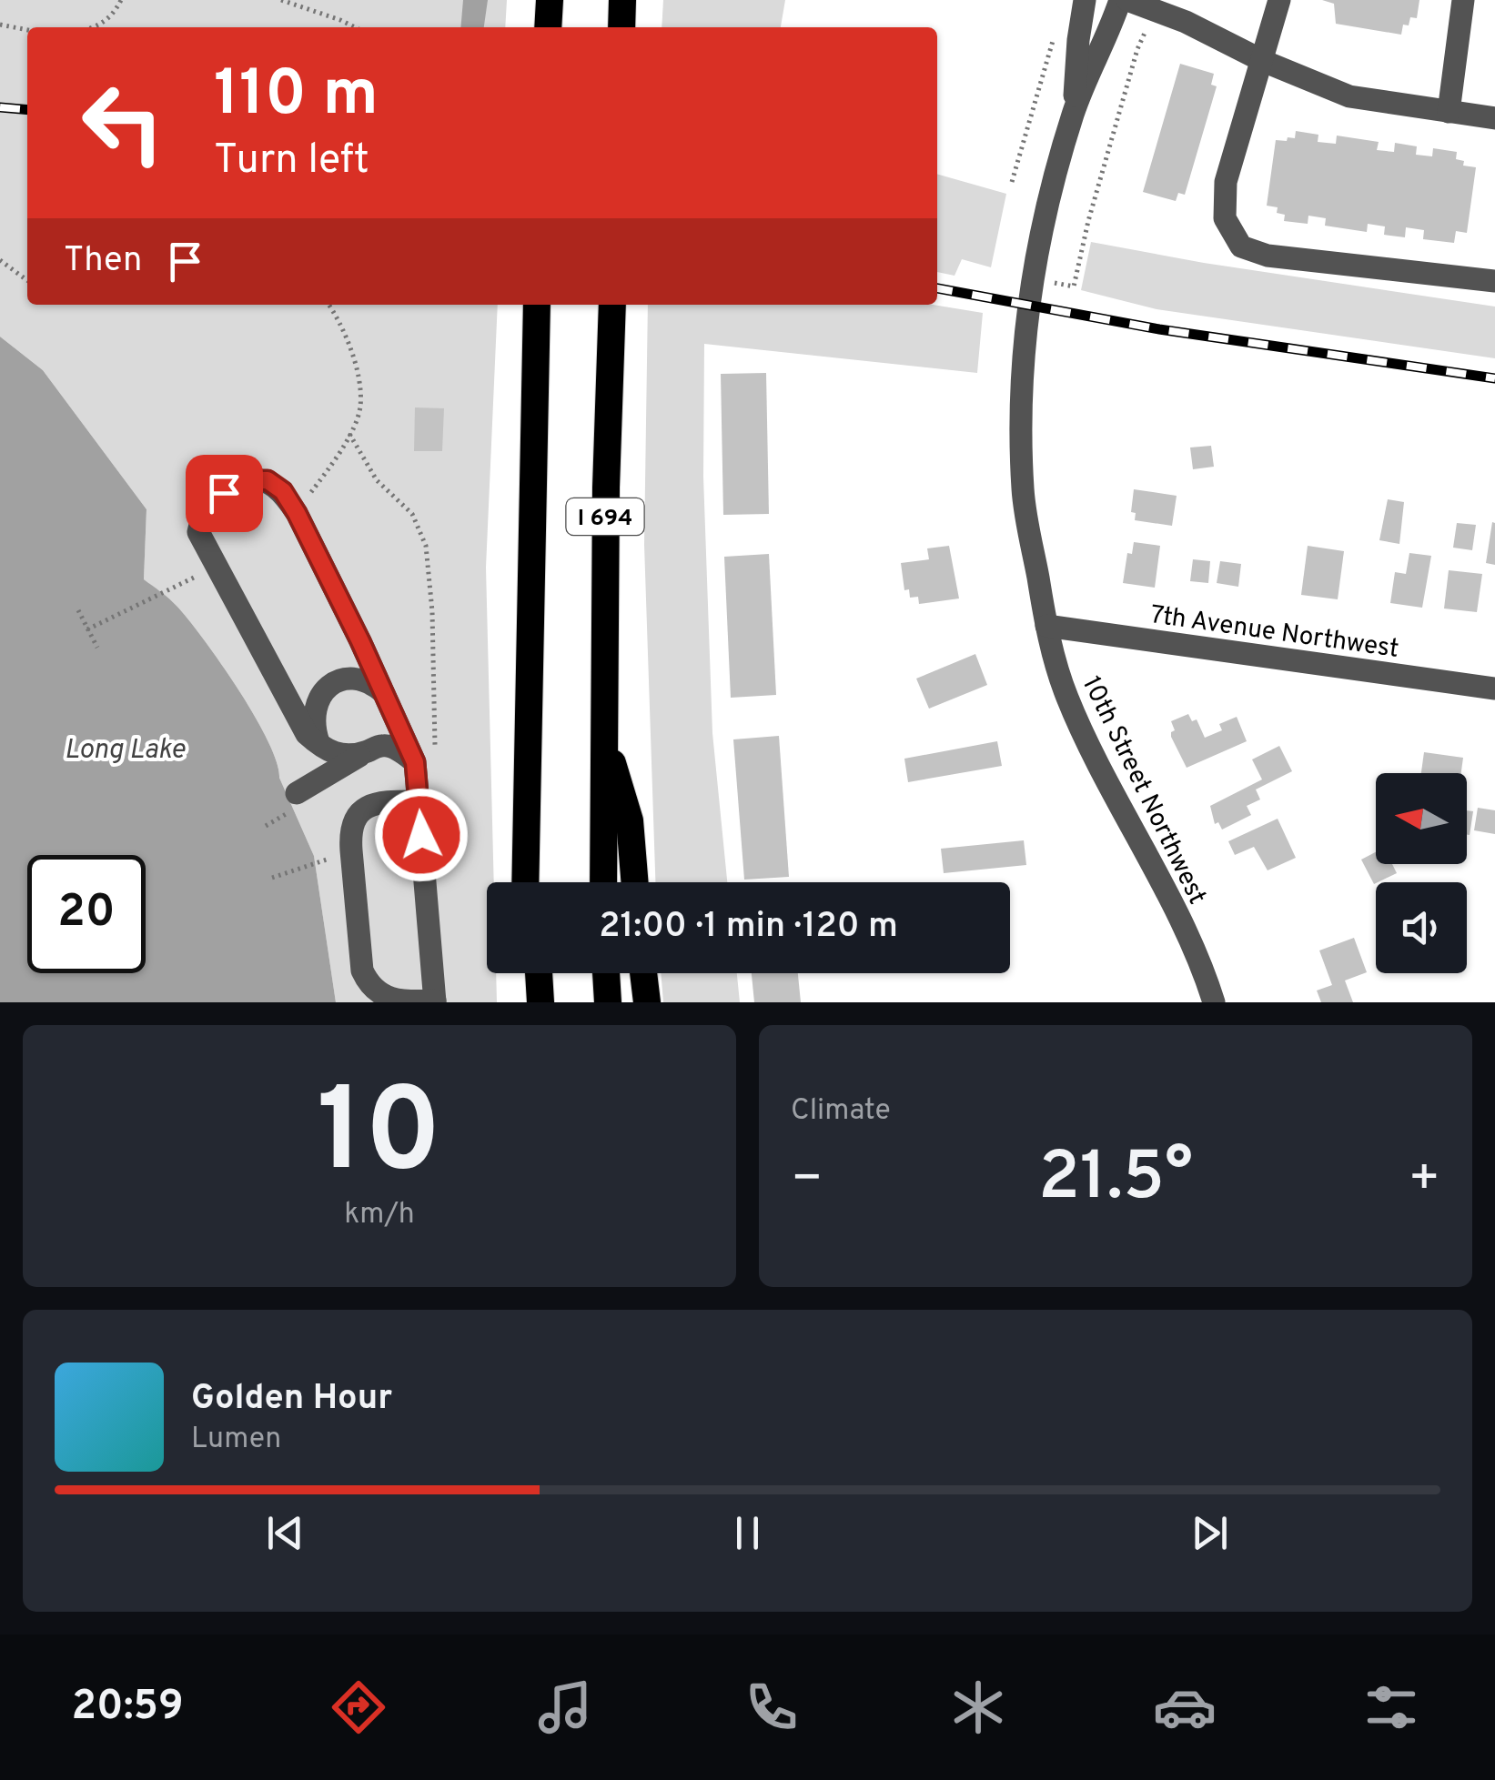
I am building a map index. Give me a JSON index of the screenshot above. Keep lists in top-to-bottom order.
{
  "streets": {
    "highway": ["I 694"],
    "street": ["7th Avenue Northwest", "10th Street Northwest"]
  },
  "crossings": [
    ["7th Avenue Northwest", "10th Street Northwest"]
  ],
  "water": ["Long Lake"],
  "north": "left",
  "page": {
    "turn": ["110 m", "Turn left"],
    "then": "Then",
    "limit": "20",
    "trip": "21:00 · 1 min · 120 m",
    "tile": [
      ["10", "km/h"],
      "Climate"
    ],
    "heat": ["−", "21.5°", "+"],
    "song": ["Golden Hour", "Lumen"],
    "tabs": "20:59"
  }
}
